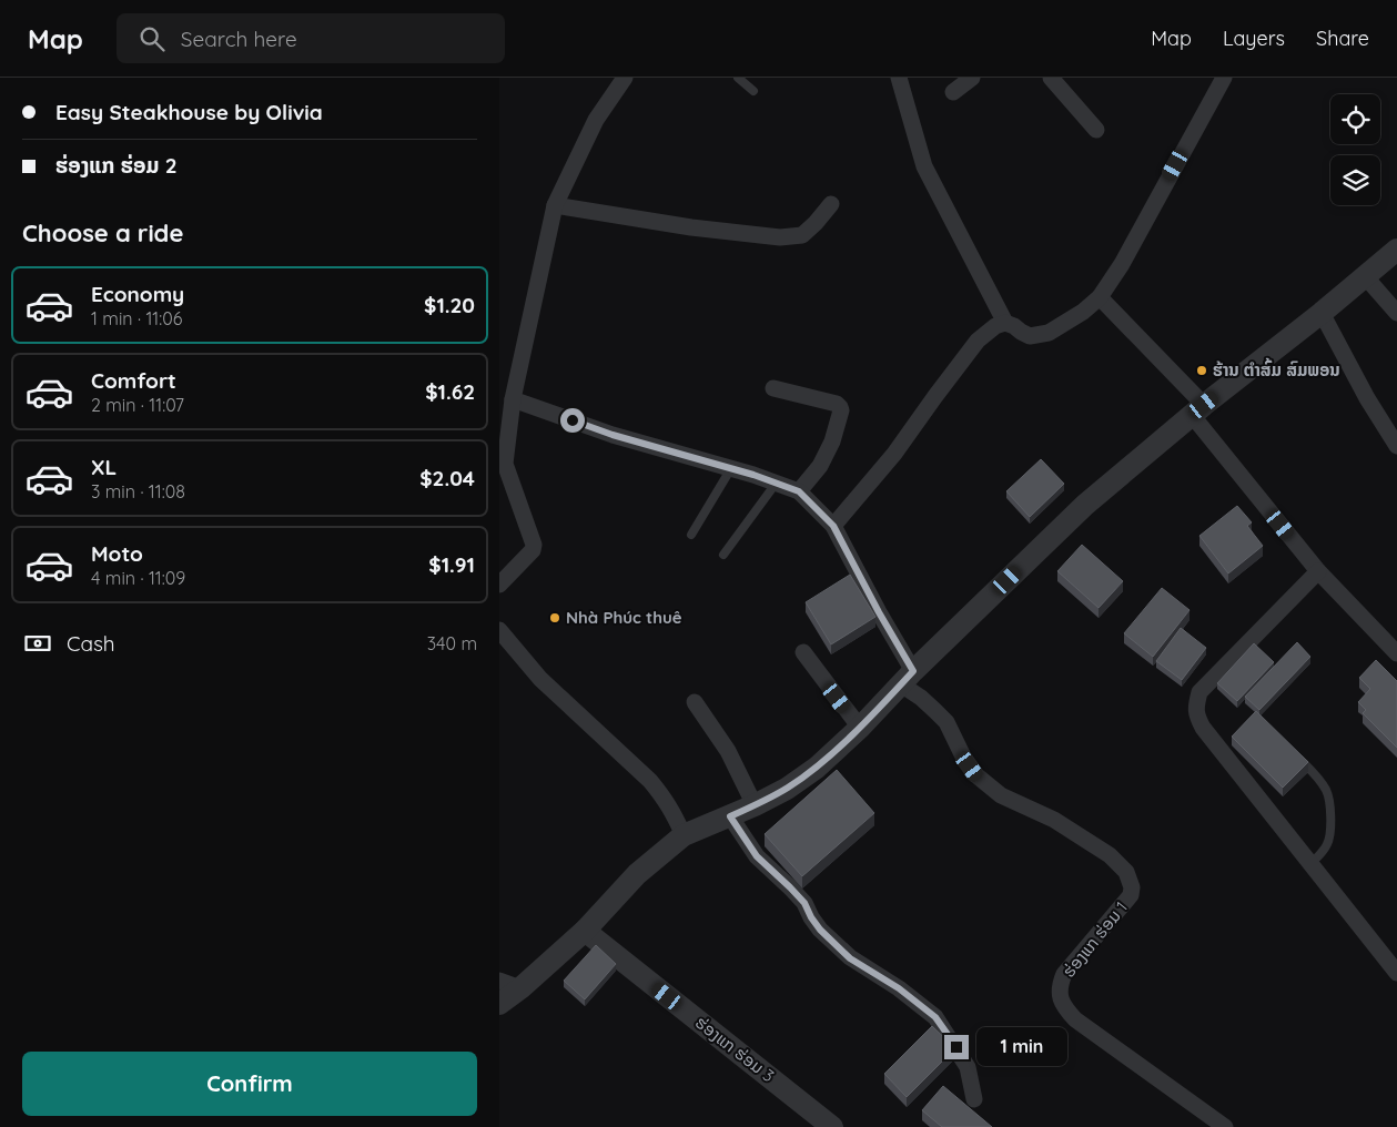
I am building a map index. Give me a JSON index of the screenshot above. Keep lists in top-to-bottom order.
{
  "streets": {
    "street": ["ຮ່ອງແກ ຮ່ອມ 1", "ຮ່ອງແກ ຮ່ອມ 3"]
  },
  "places": ["ຮ້ານ ຕຳສົ້ມ ສົມພອນ", "Nhà Phúc thuê"],
  "page": {
    "header": "Map",
    "search": "Search here",
    "nav": ["Map", "Layers", "Share"],
    "banner": ["Easy Steakhouse by Olivia", "ຮ່ອງແກ ຮ່ອມ 2"],
    "heading": "Choose a ride",
    "list": [
      {
        "name": "Economy",
        "note": "1 min · 11:06",
        "value": "$1.20"
      },
      {
        "name": "Comfort",
        "note": "2 min · 11:07",
        "value": "$1.62"
      },
      {
        "name": "XL",
        "note": "3 min · 11:08",
        "value": "$2.04"
      },
      {
        "name": "Moto",
        "note": "4 min · 11:09",
        "value": "$1.91"
      }
    ],
    "pay": ["Cash", "340 m"],
    "bubble": "1 min",
    "buttons": "Confirm"
  }
}
